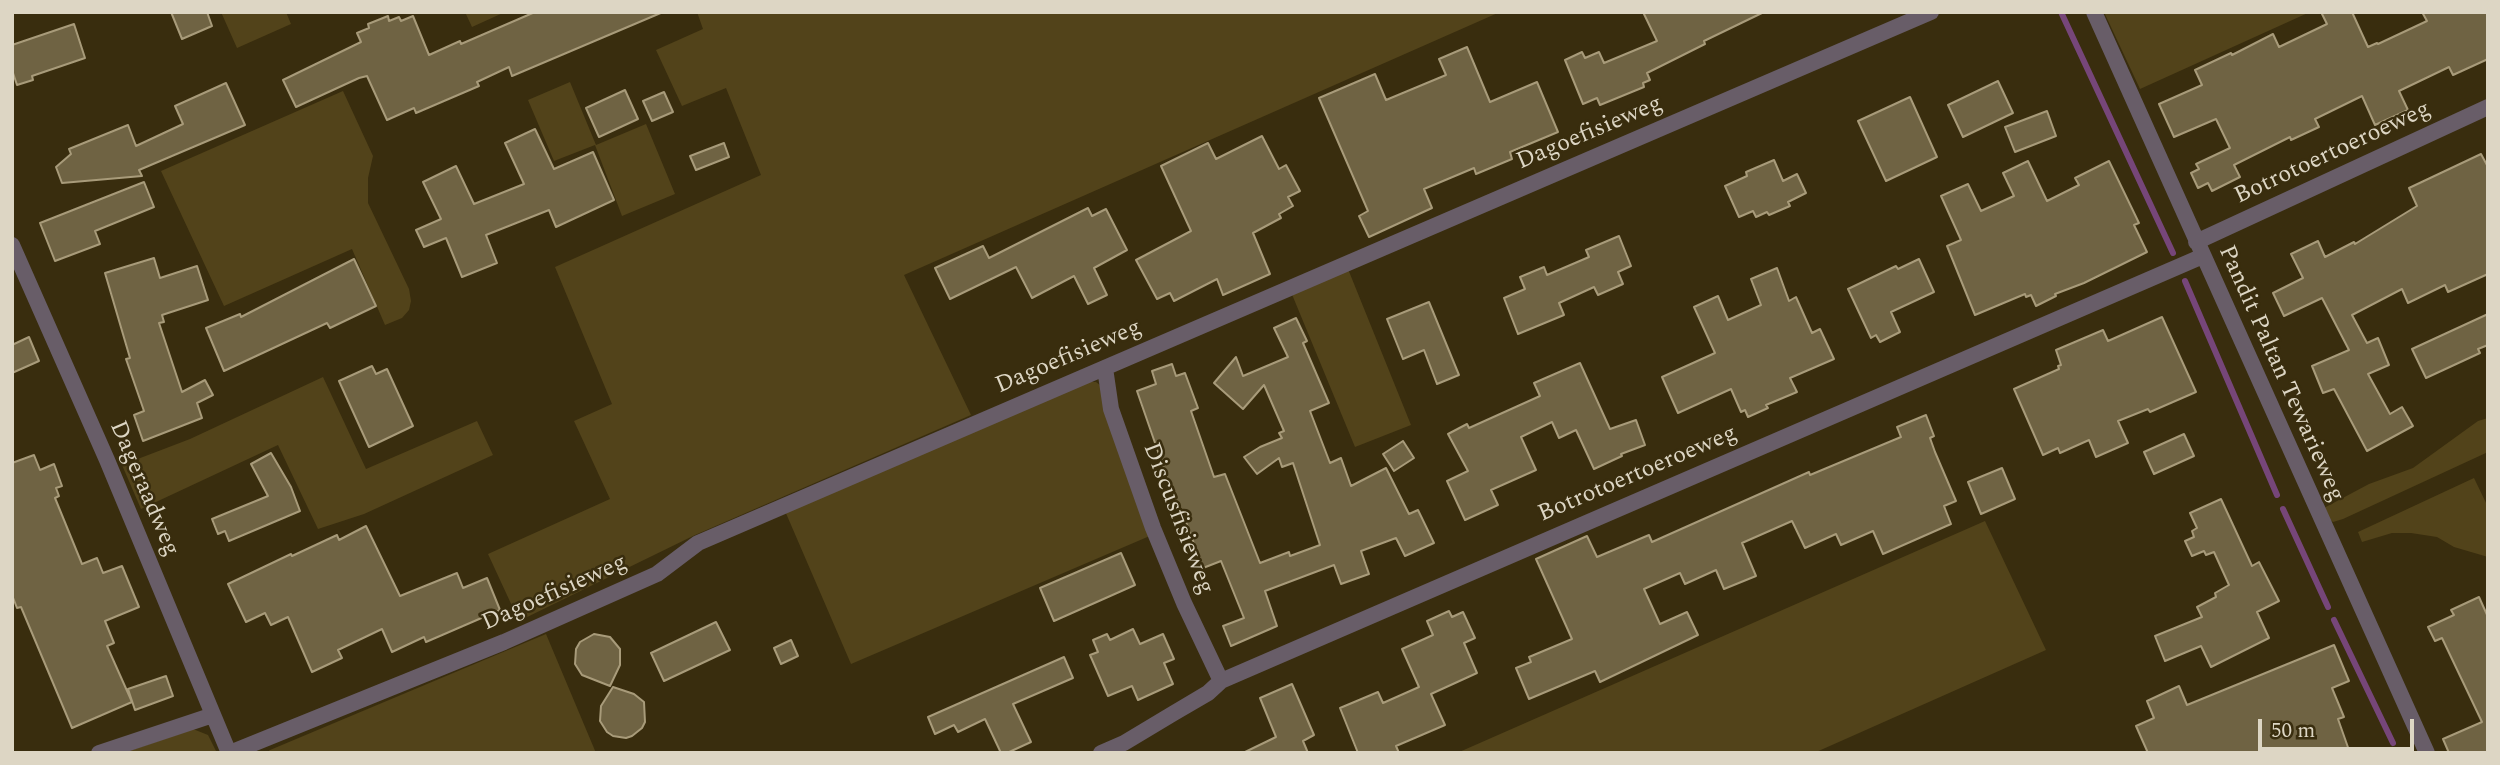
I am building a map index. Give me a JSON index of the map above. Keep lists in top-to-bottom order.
{
  "streets": {
    "street": [
      "Dagoefisieweg",
      "Botrotoertoeroeweg",
      "Pandit Paltan Tewarieweg",
      "Dageraadweg",
      "Discusfisieweg"
    ]
  },
  "crossings": [
    ["Dagoefisieweg", "Dageraadweg"],
    ["Dagoefisieweg", "Discusfisieweg"],
    ["Botrotoertoeroeweg", "Pandit Paltan Tewarieweg"],
    ["Botrotoertoeroeweg", "Discusfisieweg"]
  ],
  "scale_bar": "50 m"
}
